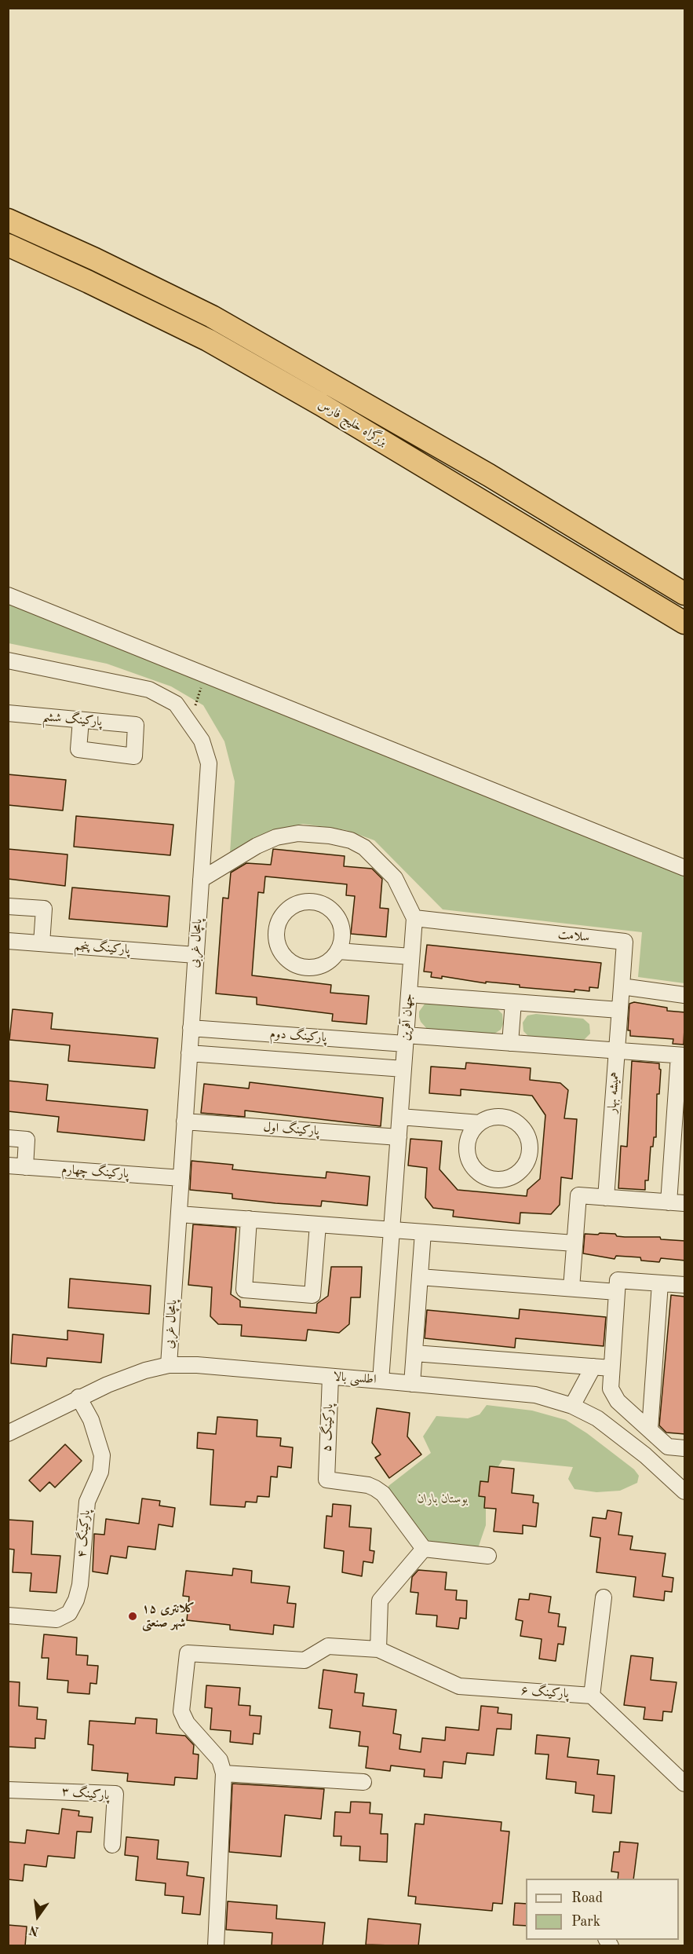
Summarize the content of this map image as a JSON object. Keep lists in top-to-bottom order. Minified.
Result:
{"streets":{"highway":["بزرگراه خلیج فارس"],"street":["پارکینگ ششم","سلامت","پامچال غربی","پارکینگ پنجم","جهان آفرین","پارکینگ دوم","همیشه بهار","پارکینگ اول","پارکینگ چهارم","اطلسی بالا","پارکینگ ۵","پارکینگ ۴","پارکینگ ۶","پارکینگ ۳"]},"crossings":[["سلامت","جهان آفرین"],["سلامت","همیشه بهار"],["پامچال غربی","پارکینگ پنجم"],["پامچال غربی","جهان آفرین"],["پامچال غربی","پارکینگ دوم"],["پامچال غربی","پارکینگ اول"],["پامچال غربی","پارکینگ چهارم"],["پامچال غربی","اطلسی بالا"],["جهان آفرین","پارکینگ دوم"],["جهان آفرین","پارکینگ اول"],["جهان آفرین","اطلسی بالا"],["پارکینگ دوم","همیشه بهار"],["اطلسی بالا","پارکینگ ۵"],["اطلسی بالا","پارکینگ ۴"]],"parks":["بوستان باران"],"places":["کلانتری ۱۵ شهر صنعتی"],"legend":["Road","Park"],"north":"bottom"}
